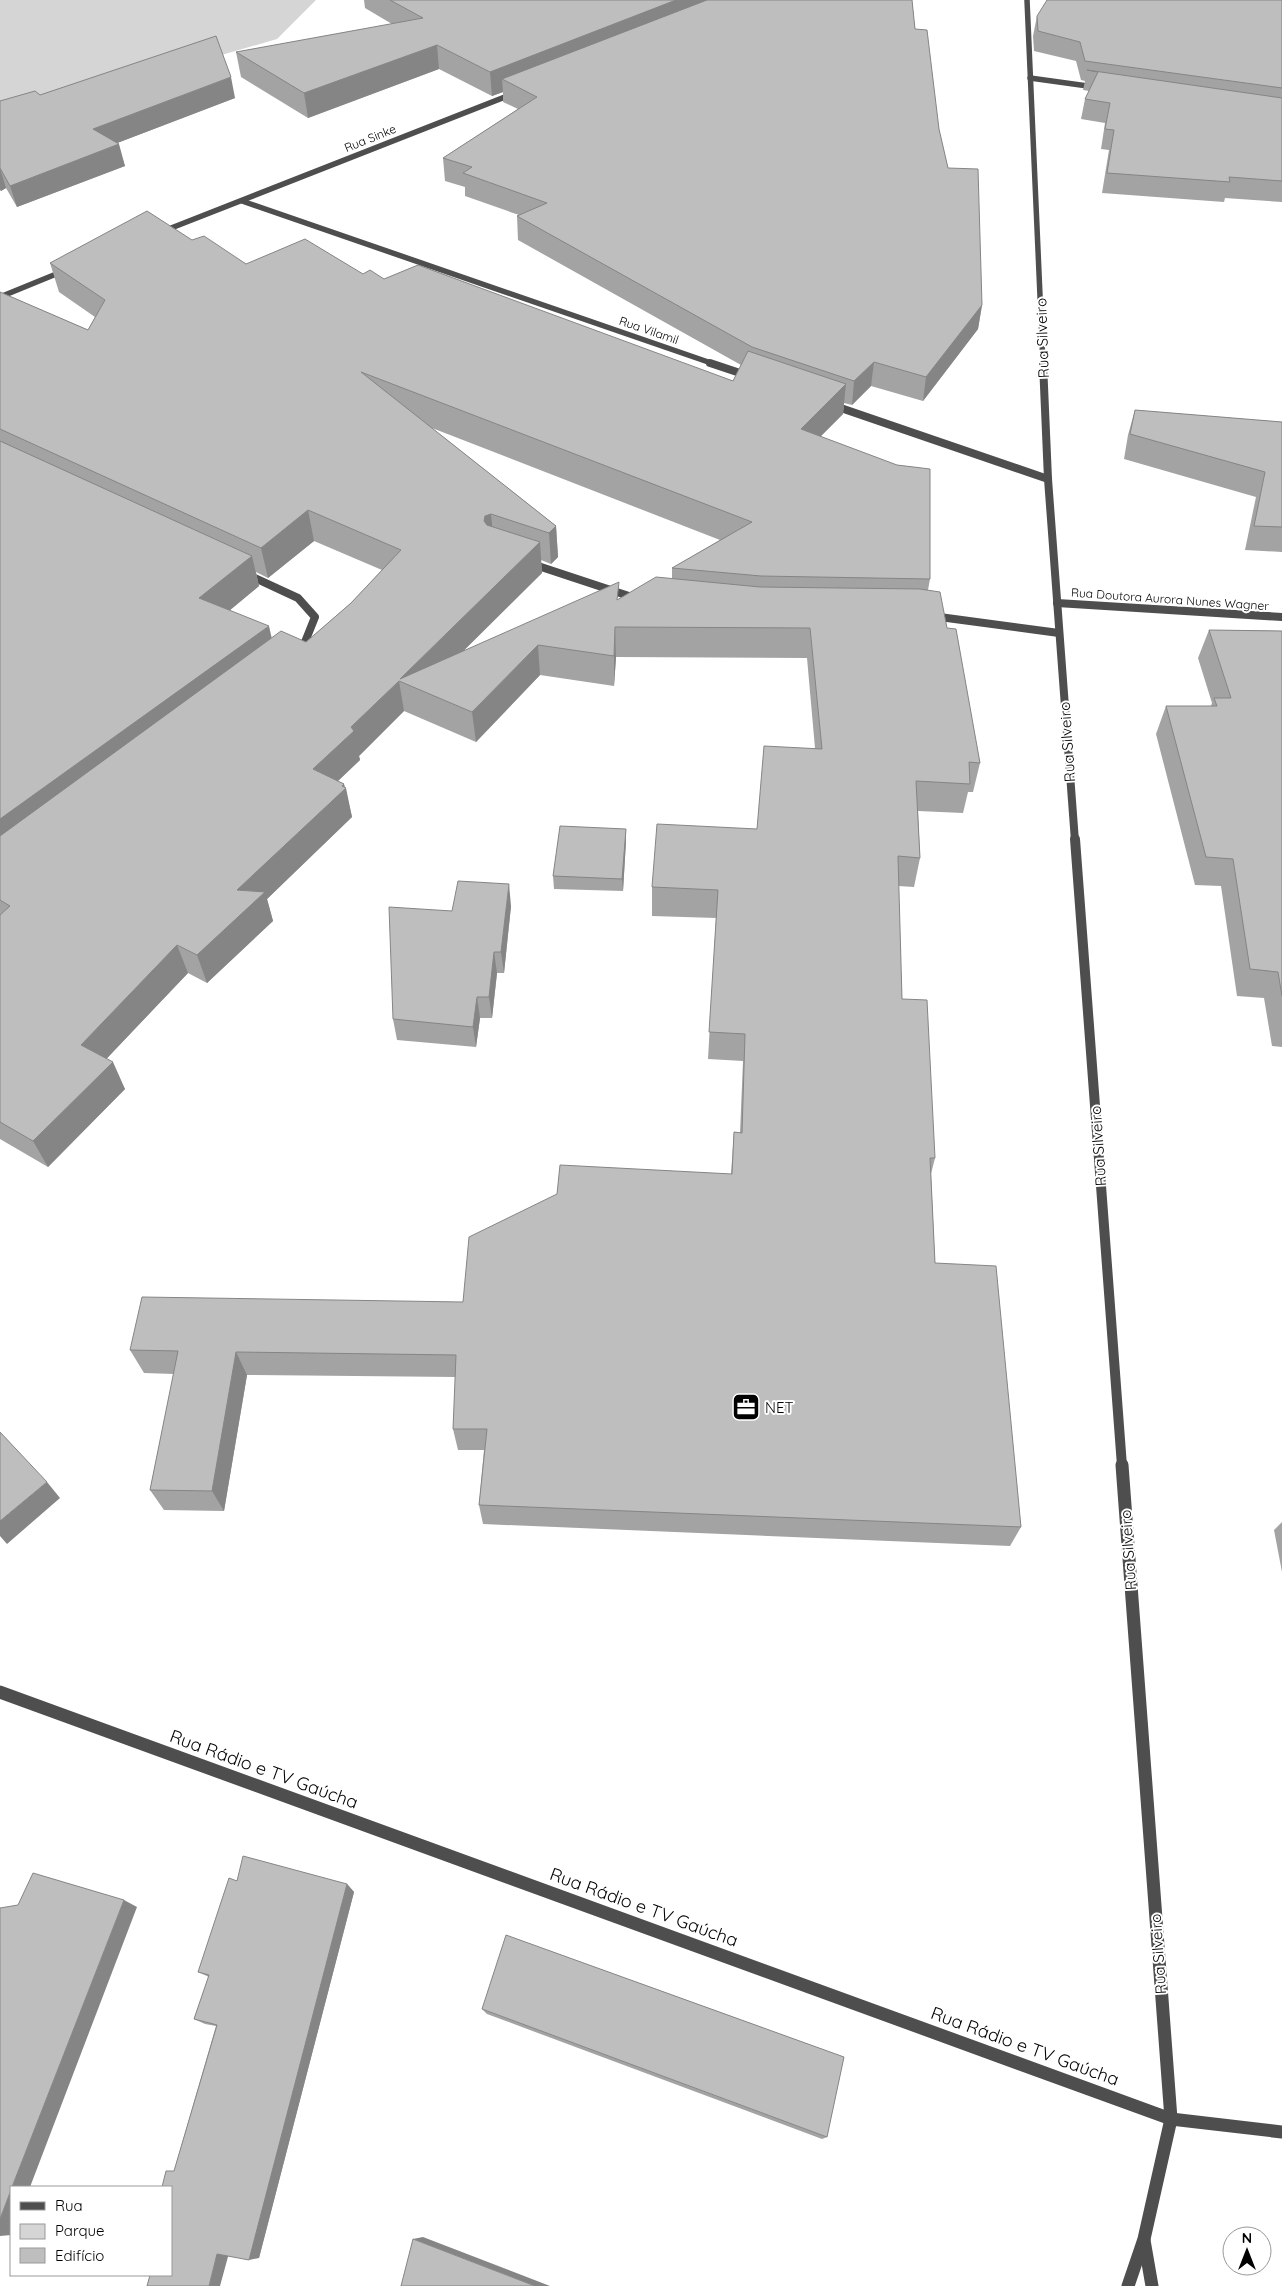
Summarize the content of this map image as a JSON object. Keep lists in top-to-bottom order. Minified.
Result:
{"streets":{"street":["Rua Sinke","Rua Vilamil","Rua Silveiro","Rua Doutora Aurora Nunes Wagner","Rua Rádio e TV Gaúcha"]},"crossings":[["Rua Sinke","Rua Vilamil"],["Rua Silveiro","Rua Doutora Aurora Nunes Wagner"],["Rua Silveiro","Rua Rádio e TV Gaúcha"]],"places":{"office":["NET"]},"legend":["Rua","Parque","Edifício"],"north":"top"}
